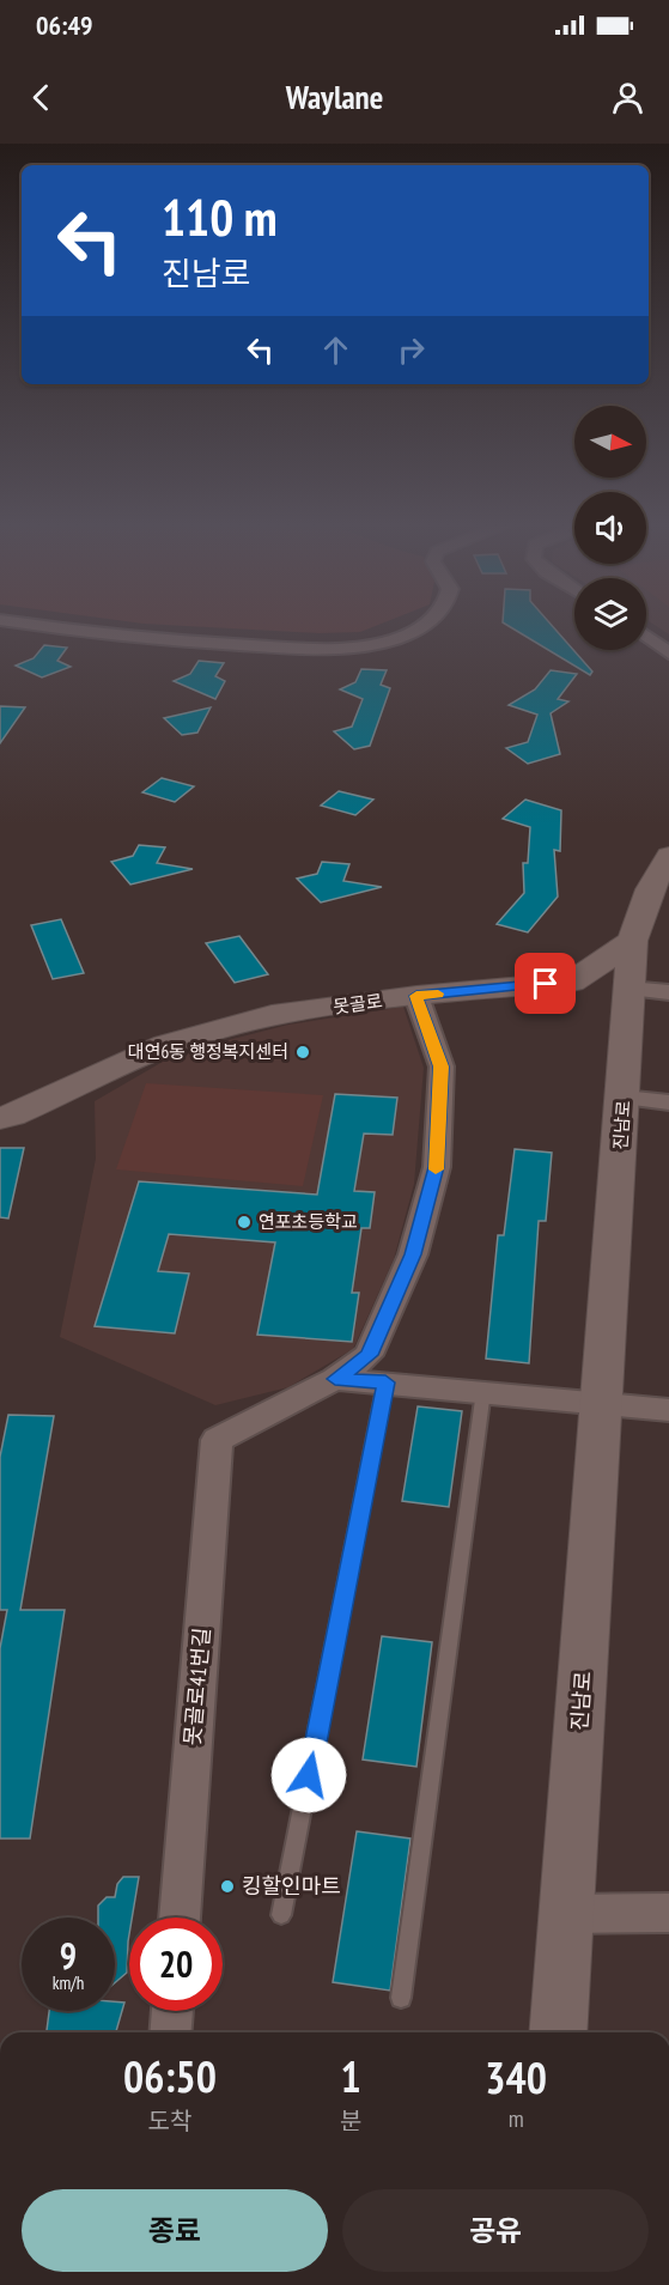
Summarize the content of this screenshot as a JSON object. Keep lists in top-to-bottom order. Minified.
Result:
{"streets":{"main road":["못골로","진남로"],"street":["못골로41번길"]},"crossings":[["못골로","진남로"]],"places":["대연6동 행정복지센터","연포초등학교","킹할인마트"],"north":"right","page":{"status":"06:49","header":"Waylane","turn":["110 m","진남로"],"speed":"9 km/h","limit":"20","eta":["06:50","도착","1","분","340","m"],"buttons":["종료","공유"]}}
